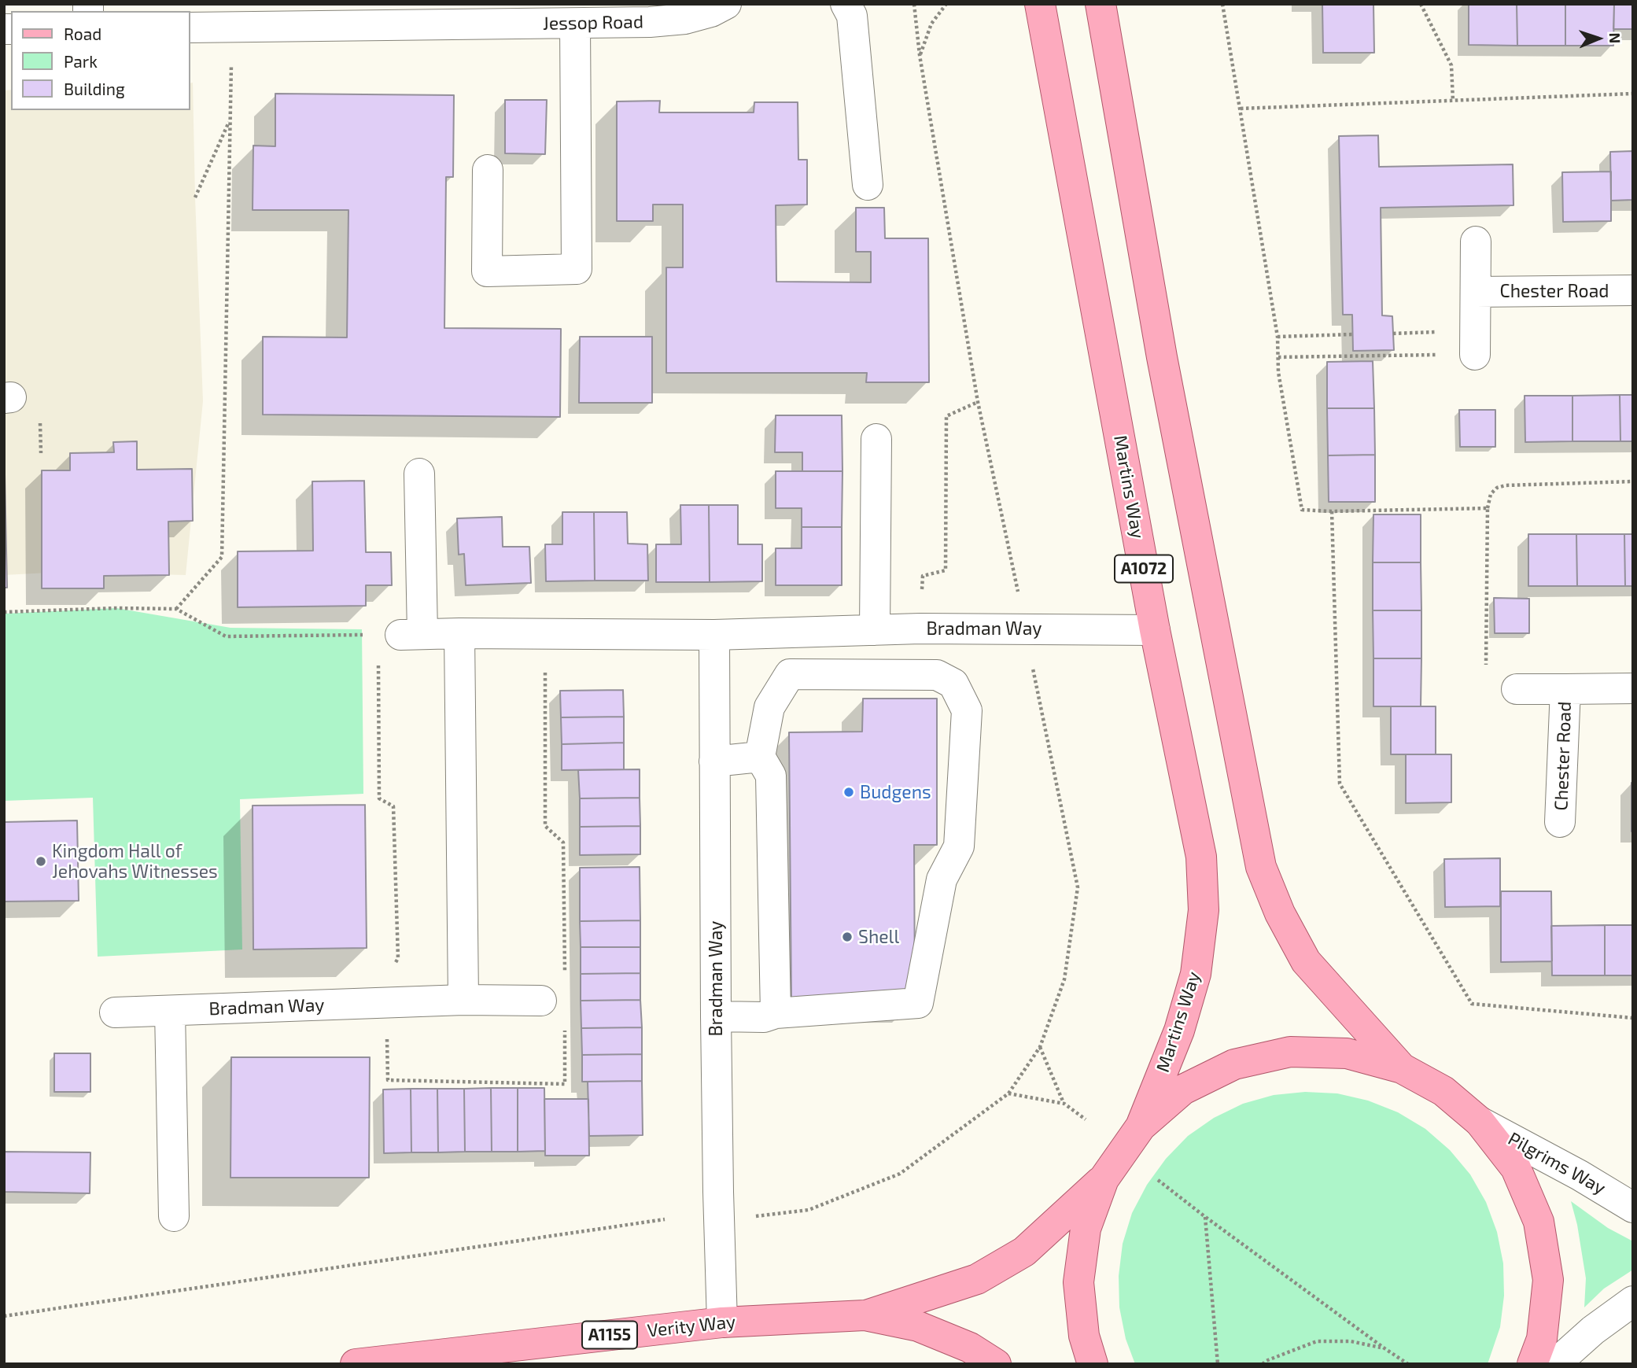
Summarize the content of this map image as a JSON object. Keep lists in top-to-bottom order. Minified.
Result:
{"streets":{"main road":["Martins Way","A1072","Verity Way","A1155"],"street":["Jessop Road","Chester Road","Bradman Way","Pilgrims Way"]},"crossings":[["Martins Way","Bradman Way"],["Martins Way","Pilgrims Way"],["Martins Way","Verity Way"],["Bradman Way","Verity Way"]],"places":["Budgens","Kingdom Hall of Jehovahs Witnesses","Shell"],"legend":["Road","Park","Building"],"north":"right"}
